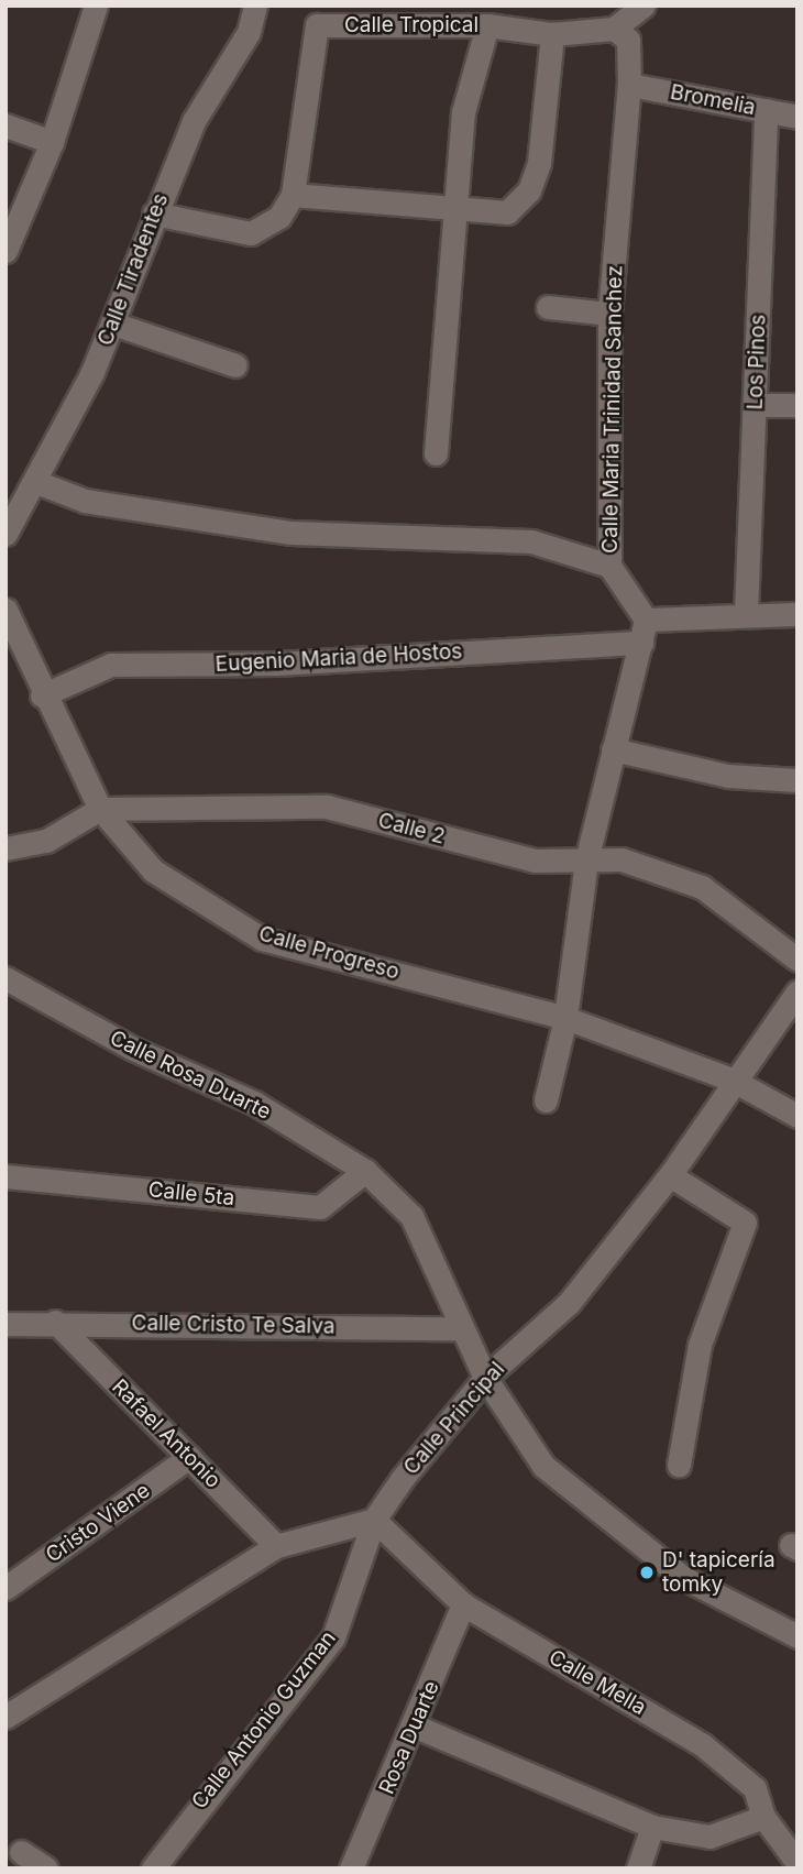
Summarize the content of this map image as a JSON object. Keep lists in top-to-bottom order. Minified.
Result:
{"streets":{"street":["Calle Tropical","Bromelia","Calle Tiradentes","Los Pinos","Calle Maria Trinidad Sanchez","Eugenio Maria de Hostos","Calle 2","Calle Progreso","Calle Rosa Duarte","Calle 5ta","Calle Cristo Te Salva","Calle Principal","Rafael Antonio","Cristo Viene","Calle Mella","Calle Antonio Guzman","Rosa Duarte"]},"crossings":[["Calle Tropical","Calle Tiradentes"],["Calle Tropical","Calle Maria Trinidad Sanchez"],["Bromelia","Los Pinos"],["Bromelia","Calle Maria Trinidad Sanchez"],["Los Pinos","Eugenio Maria de Hostos"],["Calle Maria Trinidad Sanchez","Eugenio Maria de Hostos"],["Eugenio Maria de Hostos","Calle Progreso"],["Calle 2","Calle Progreso"],["Calle Progreso","Calle Principal"],["Calle Rosa Duarte","Calle 5ta"],["Calle Rosa Duarte","Calle Cristo Te Salva"],["Calle Rosa Duarte","Calle Principal"],["Calle Cristo Te Salva","Rafael Antonio"],["Calle Principal","Calle Mella"],["Calle Principal","Calle Antonio Guzman"],["Rafael Antonio","Cristo Viene"],["Calle Mella","Calle Antonio Guzman"],["Calle Mella","Rosa Duarte"]],"places":["D' tapicería tomky"]}
